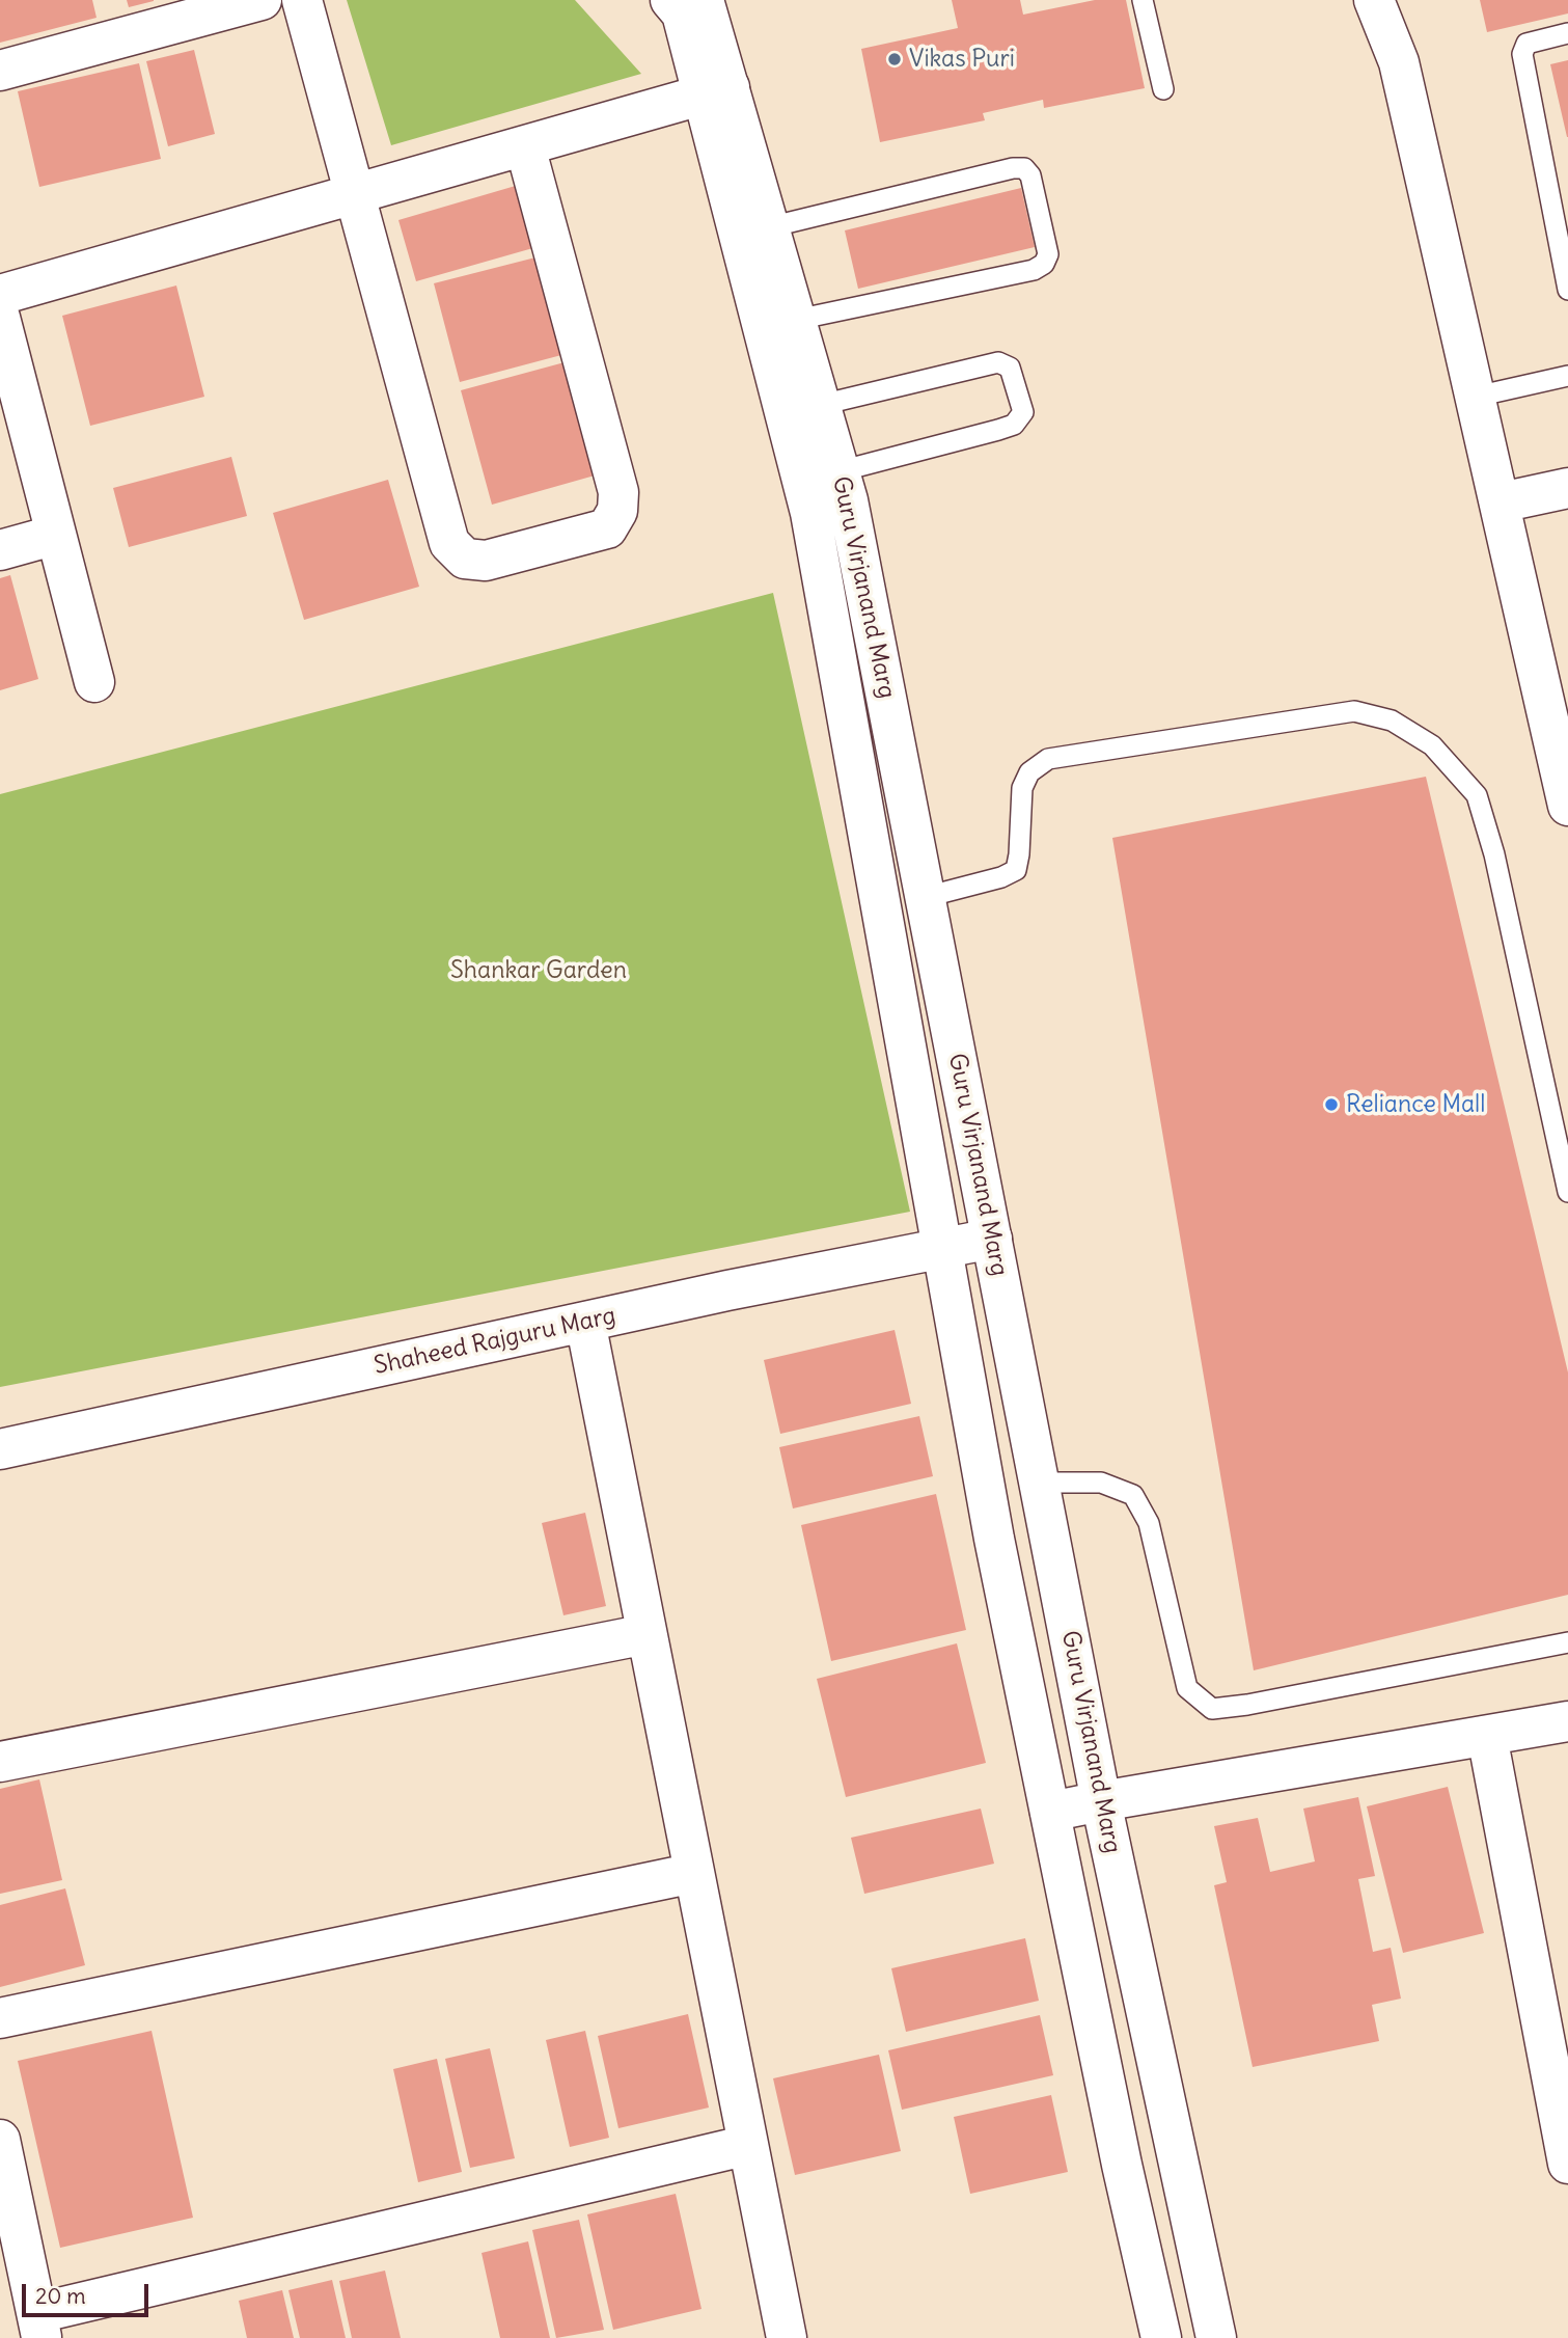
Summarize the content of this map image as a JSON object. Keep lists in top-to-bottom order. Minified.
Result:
{"streets":{"street":["Guru Virjanand Marg","Shaheed Rajguru Marg"]},"crossings":[["Guru Virjanand Marg","Shaheed Rajguru Marg"]],"parks":["Shankar Garden"],"places":["Vikas Puri","Reliance Mall"],"scale_bar":"20 m"}
